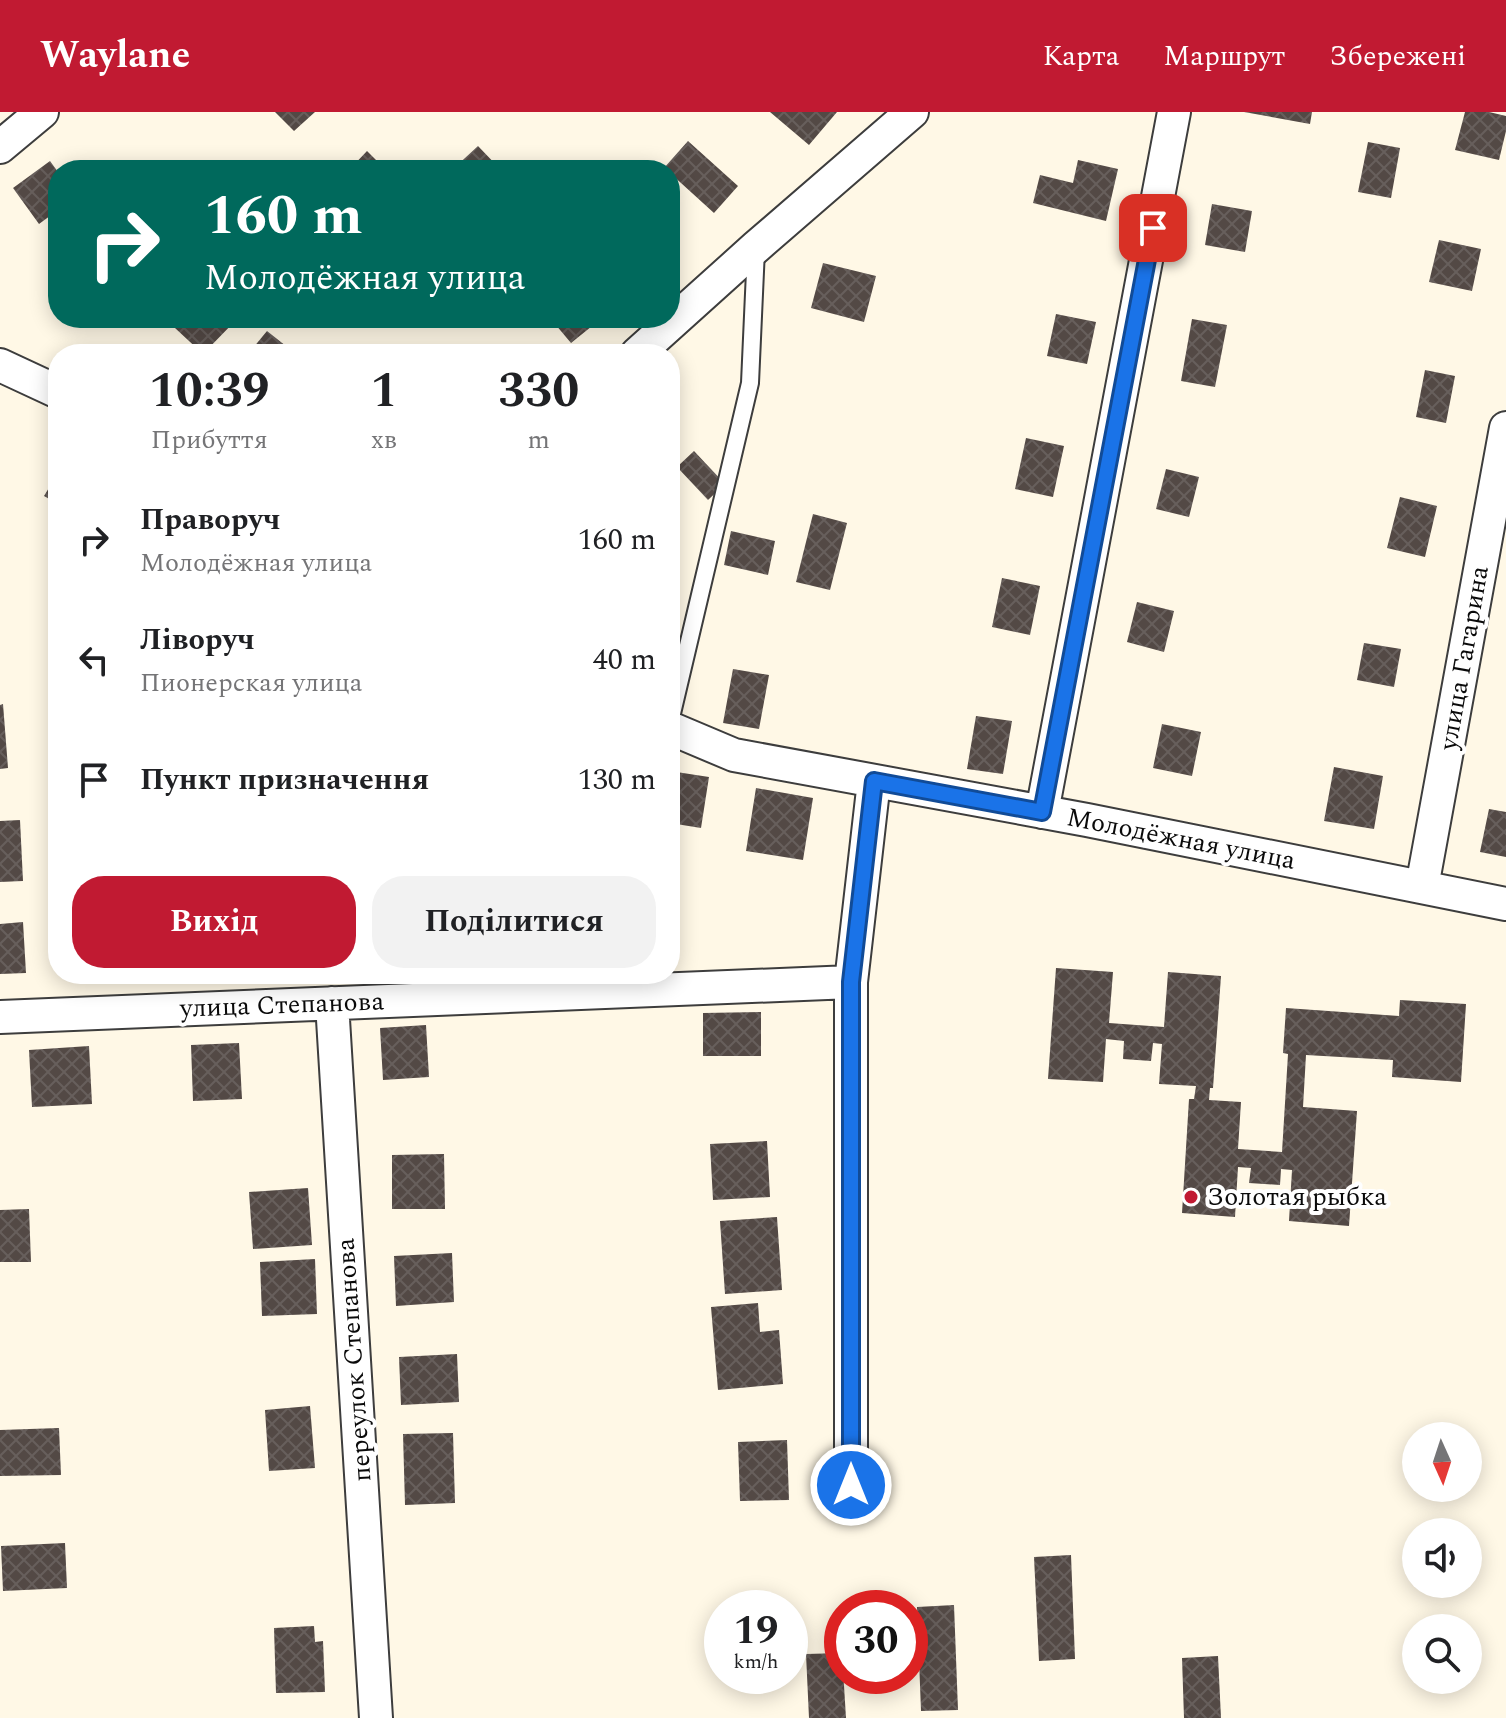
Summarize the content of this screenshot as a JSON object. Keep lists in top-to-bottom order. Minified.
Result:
{"streets":{"street":["улица Гагарина","Молодёжная улица","улица Степанова","переулок Степанова"]},"crossings":[["улица Гагарина","Молодёжная улица"],["улица Степанова","переулок Степанова"]],"places":["Золотая рыбка"],"north":"bottom","page":{"header":"Waylane","nav":["Карта","Маршрут","Збережені"],"turn":["160 m","Молодёжная улица"],"eta":["10:39","Прибуття","1","хв","330","m"],"list":[{"name":"Праворуч","note":"Молодёжная улица","value":"160 m"},{"name":"Ліворуч","note":"Пионерская улица","value":"40 m"},{"name":"Пункт призначення","value":"130 m"}],"buttons":["Вихід","Поділитися"],"speed":"19 km/h","limit":"30"}}
